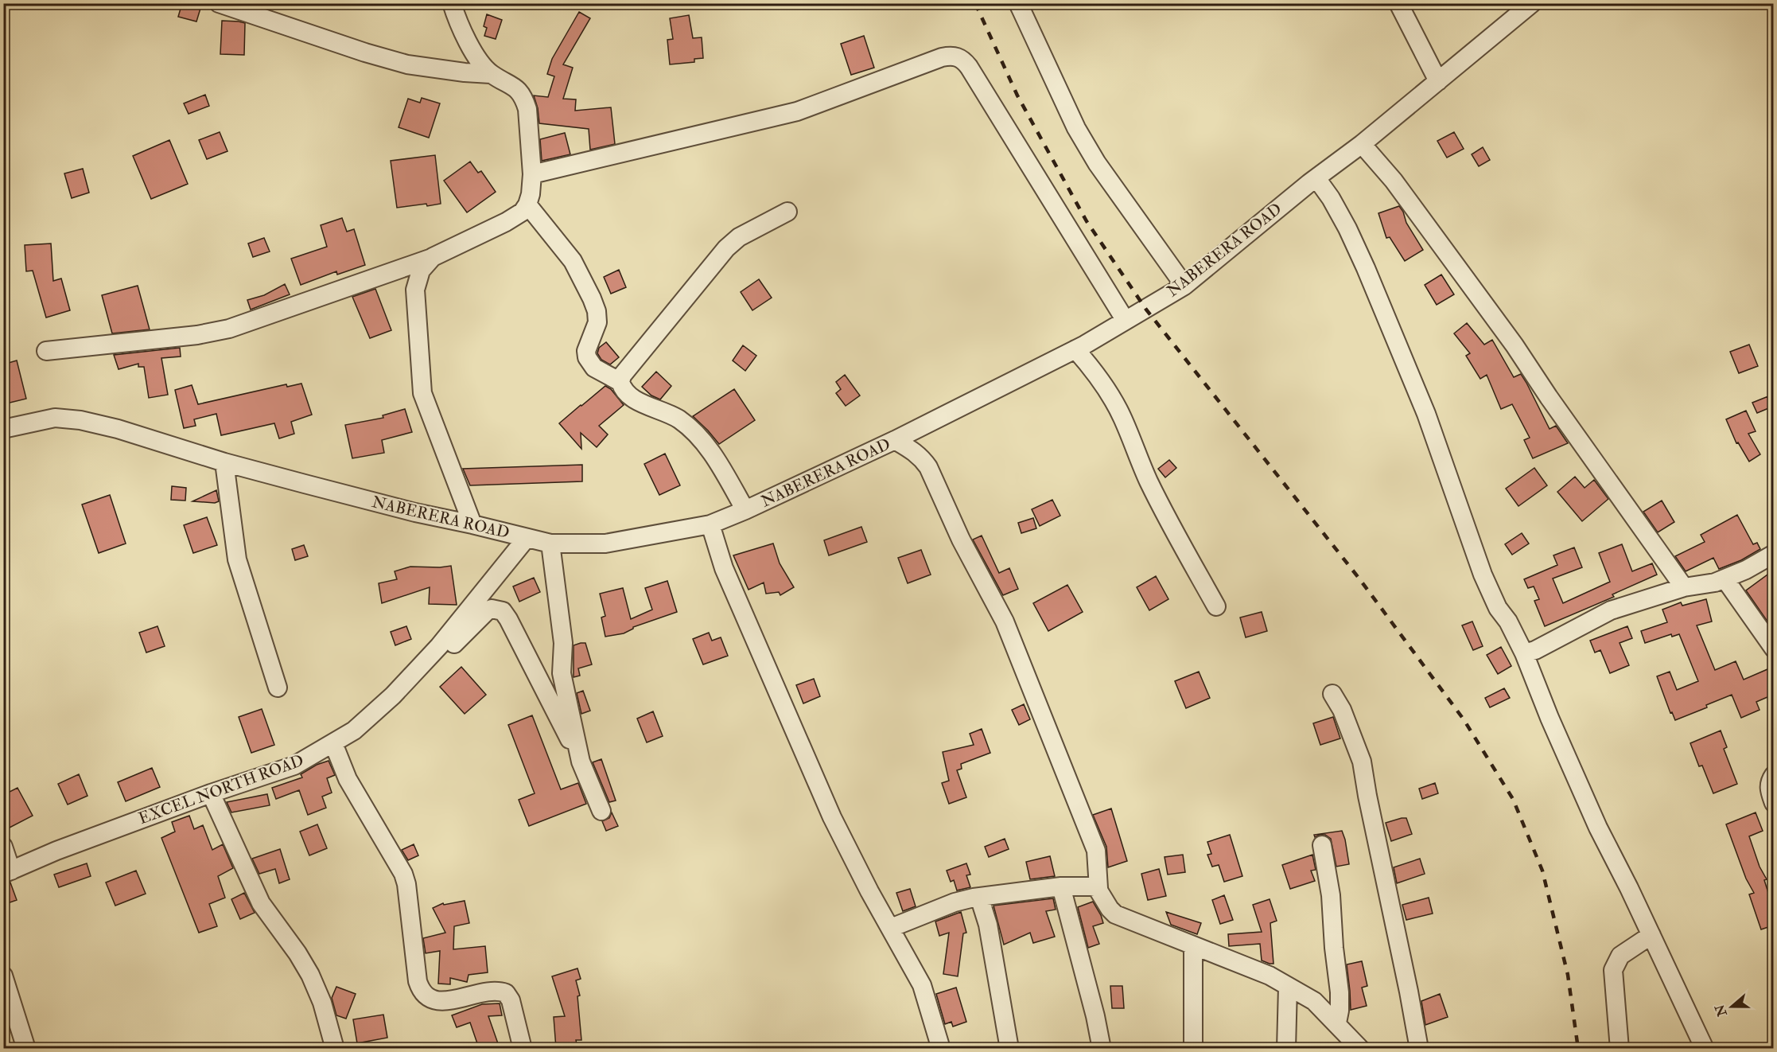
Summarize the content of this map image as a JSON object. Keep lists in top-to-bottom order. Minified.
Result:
{"streets":{"street":["NABERERA ROAD","EXCEL NORTH ROAD"]},"crossings":[["NABERERA ROAD","EXCEL NORTH ROAD"]],"north":"left"}
